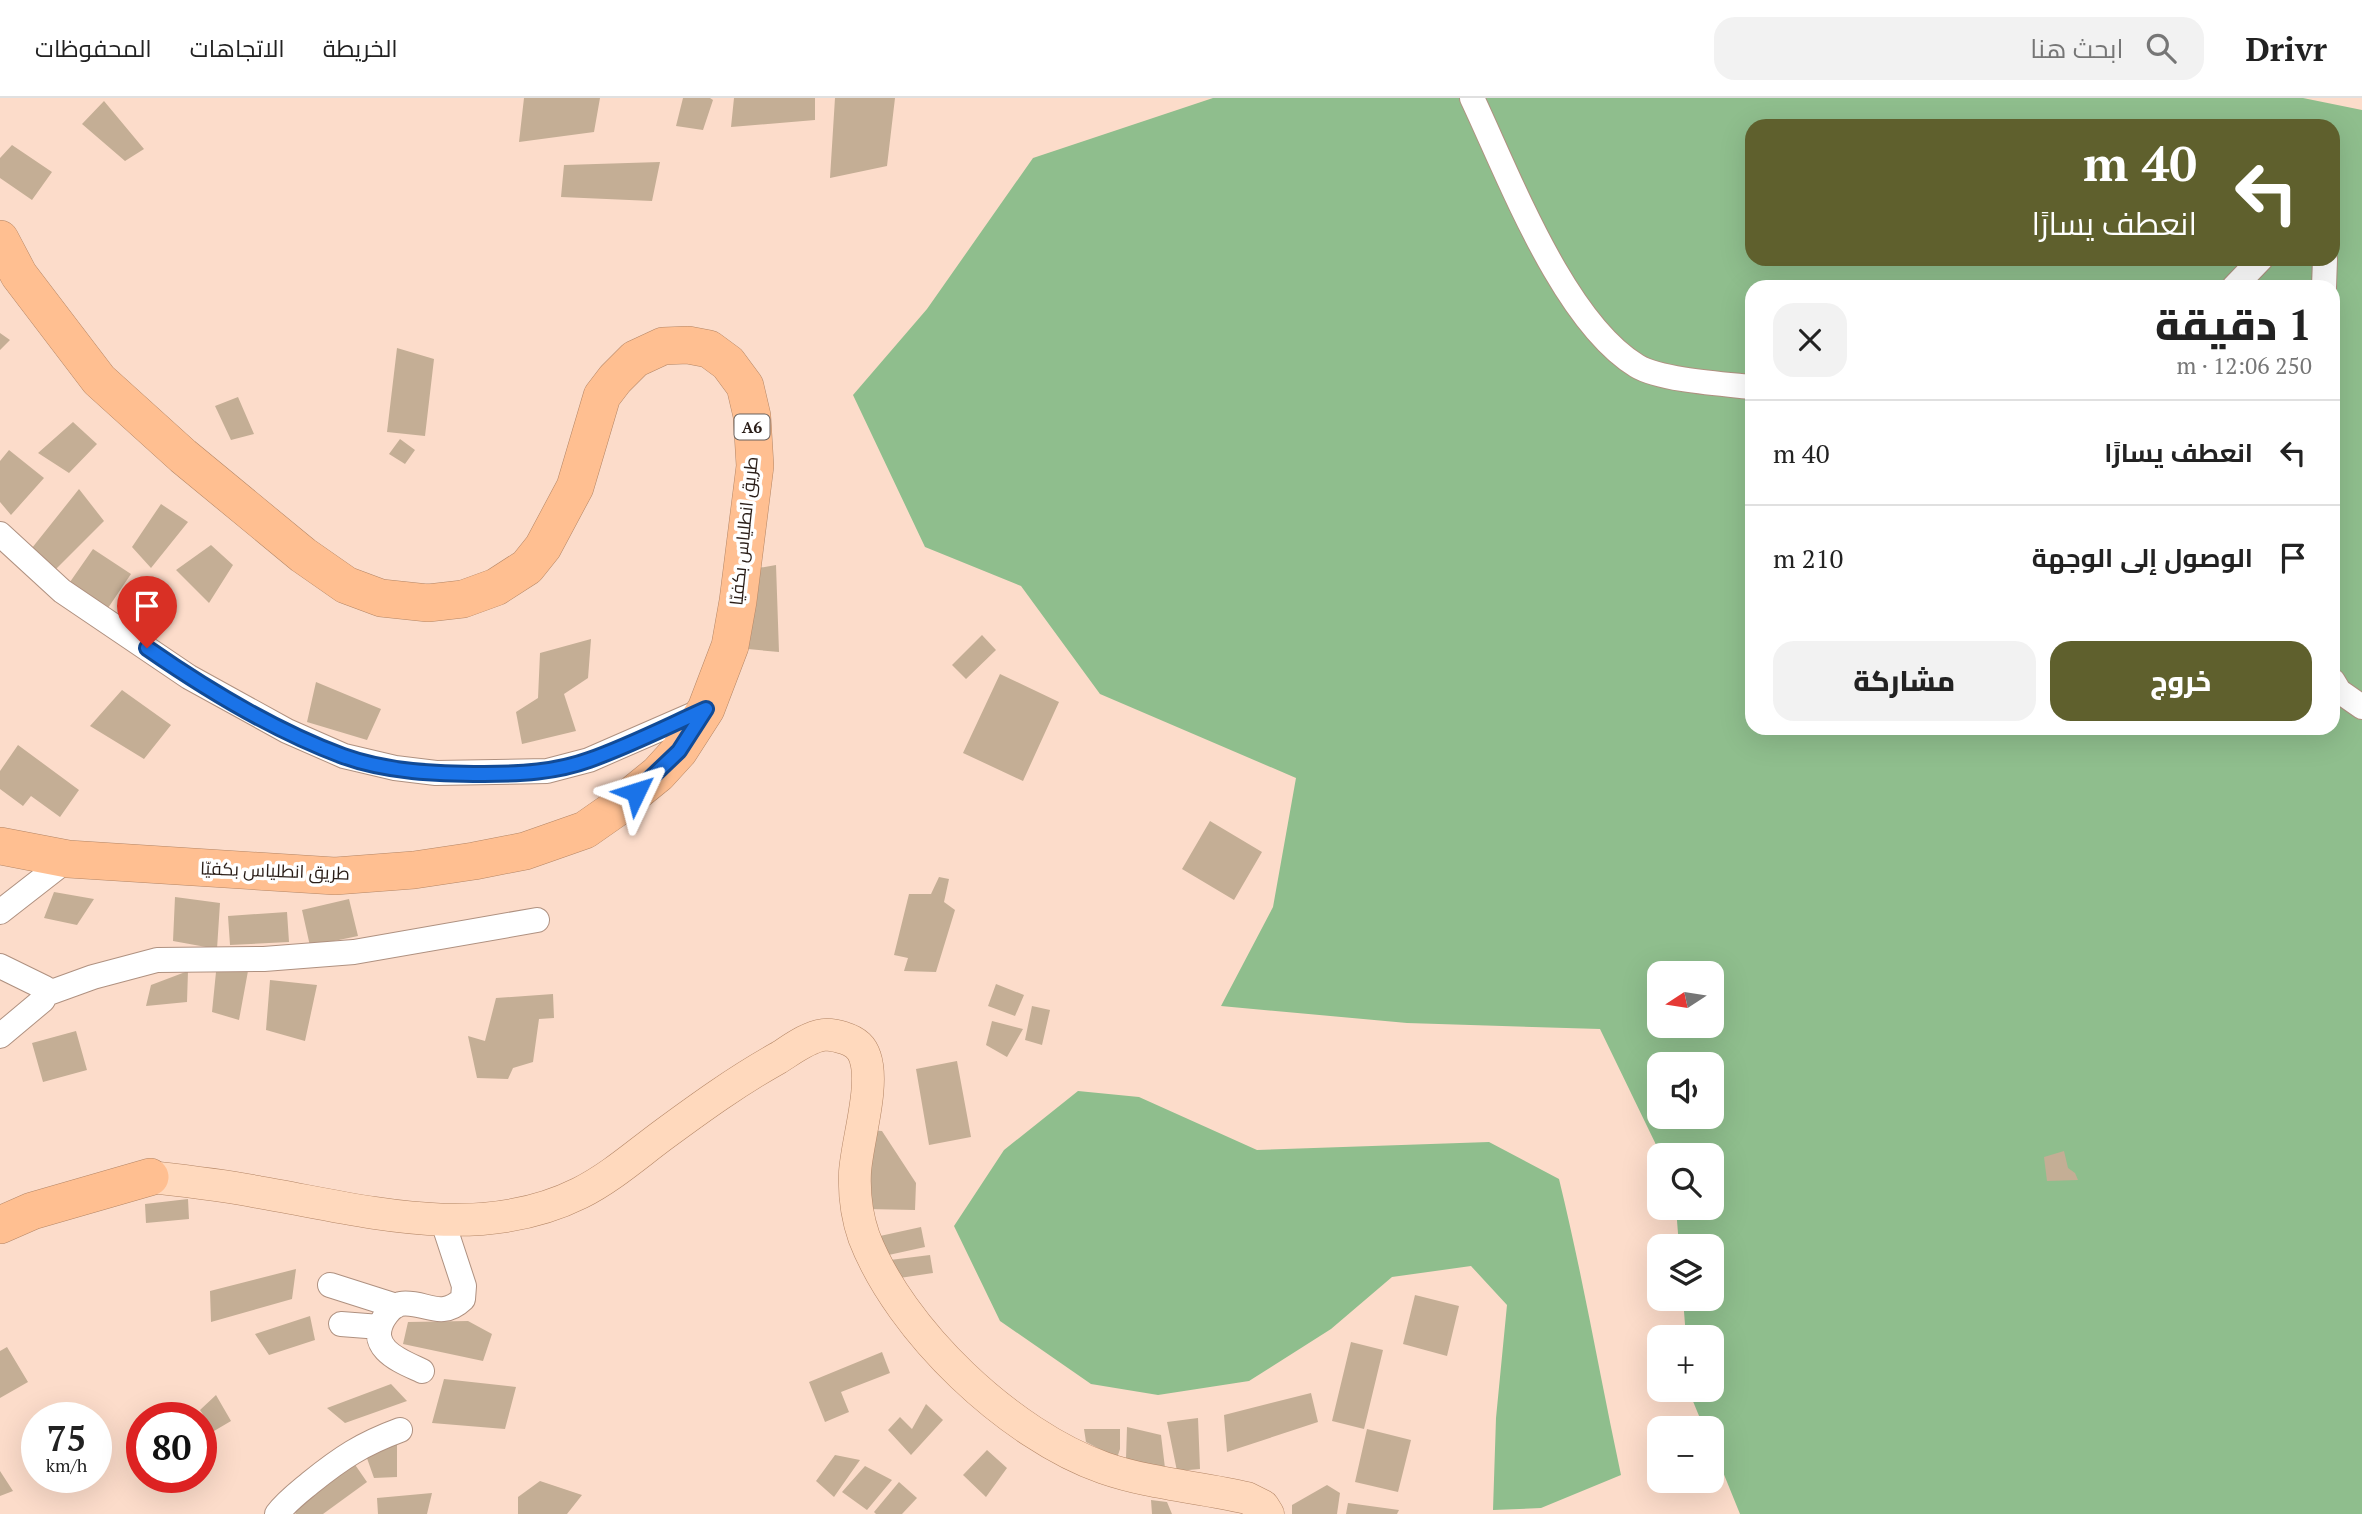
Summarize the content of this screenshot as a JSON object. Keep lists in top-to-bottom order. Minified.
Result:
{"streets":{"highway":["A6","طريق انطلياس بكفيّا"]},"north":"left","page":{"header":"Drivr","search":"ابحث هنا","nav":["الخريطة","الاتجاهات","المحفوظات"],"turn":["40 m","انعطف يسارًا"],"heading":["1 دقيقة","250 m · 12:06"],"list":[{"name":"انعطف يسارًا","value":"40 m"},{"name":"الوصول إلى الوجهة","value":"210 m"}],"buttons":["خروج","مشاركة"],"map_buttons":["+","−"],"speed":"75 km/h","limit":"80"}}
